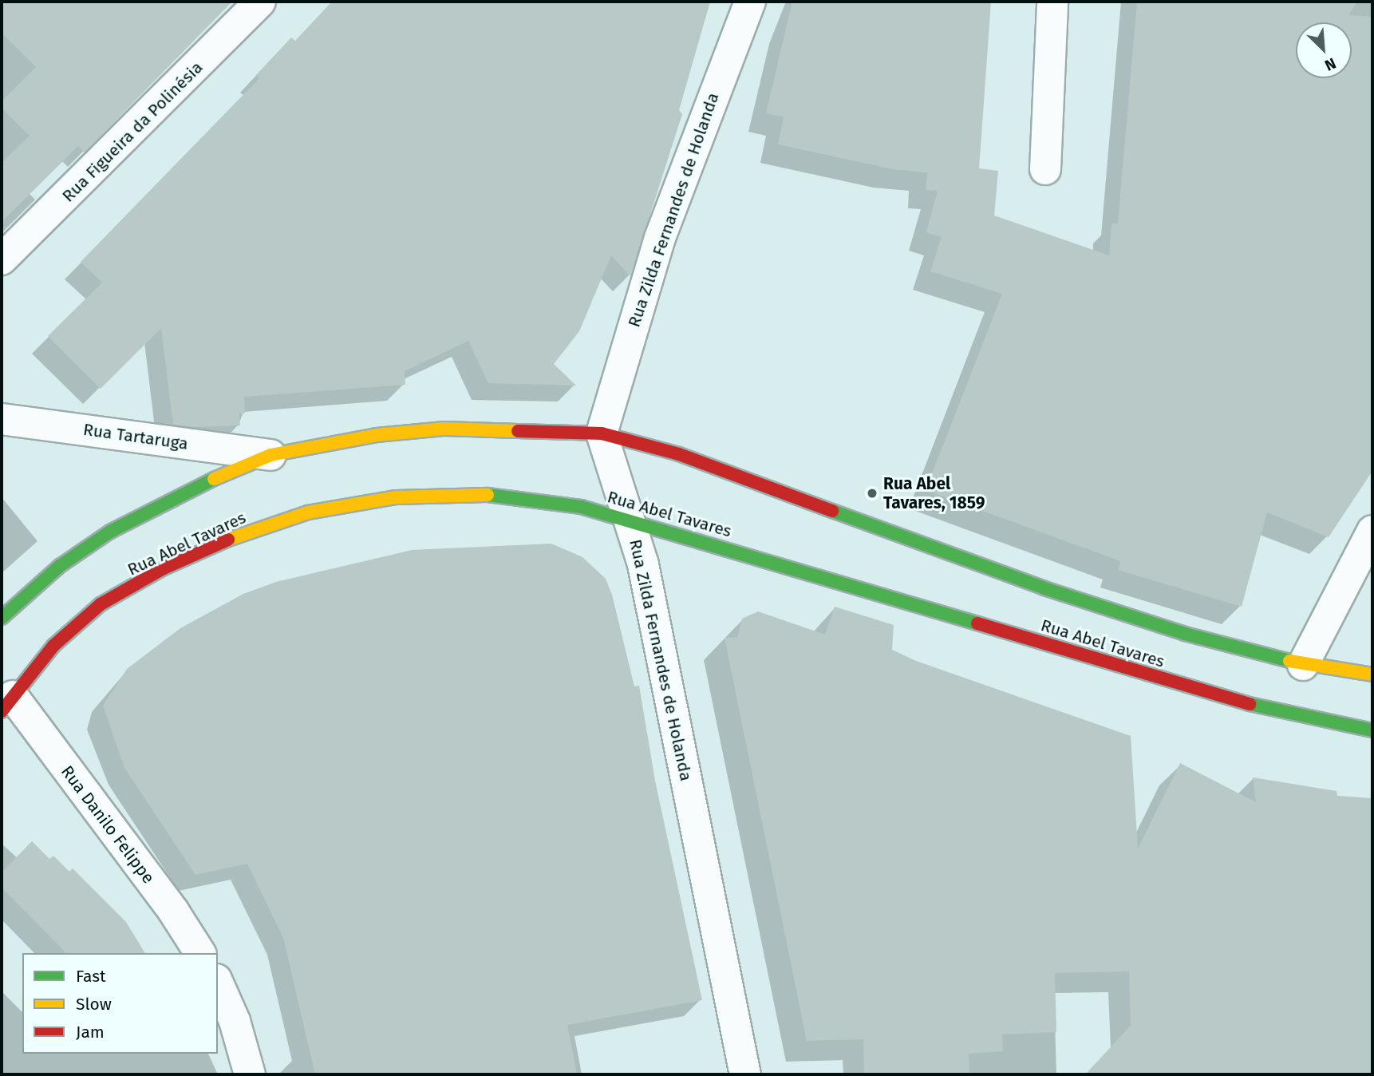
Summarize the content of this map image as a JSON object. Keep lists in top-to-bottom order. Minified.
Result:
{"streets":{"street":["Rua Figueira da Polinésia","Rua Zilda Fernandes de Holanda","Rua Tartaruga","Rua Abel Tavares","Rua Danilo Felippe"]},"crossings":[["Rua Zilda Fernandes de Holanda","Rua Abel Tavares"],["Rua Tartaruga","Rua Abel Tavares"],["Rua Abel Tavares","Rua Danilo Felippe"]],"places":["Rua Abel Tavares, 1859"],"legend":["Fast","Slow","Jam"],"north":"bottom right"}
